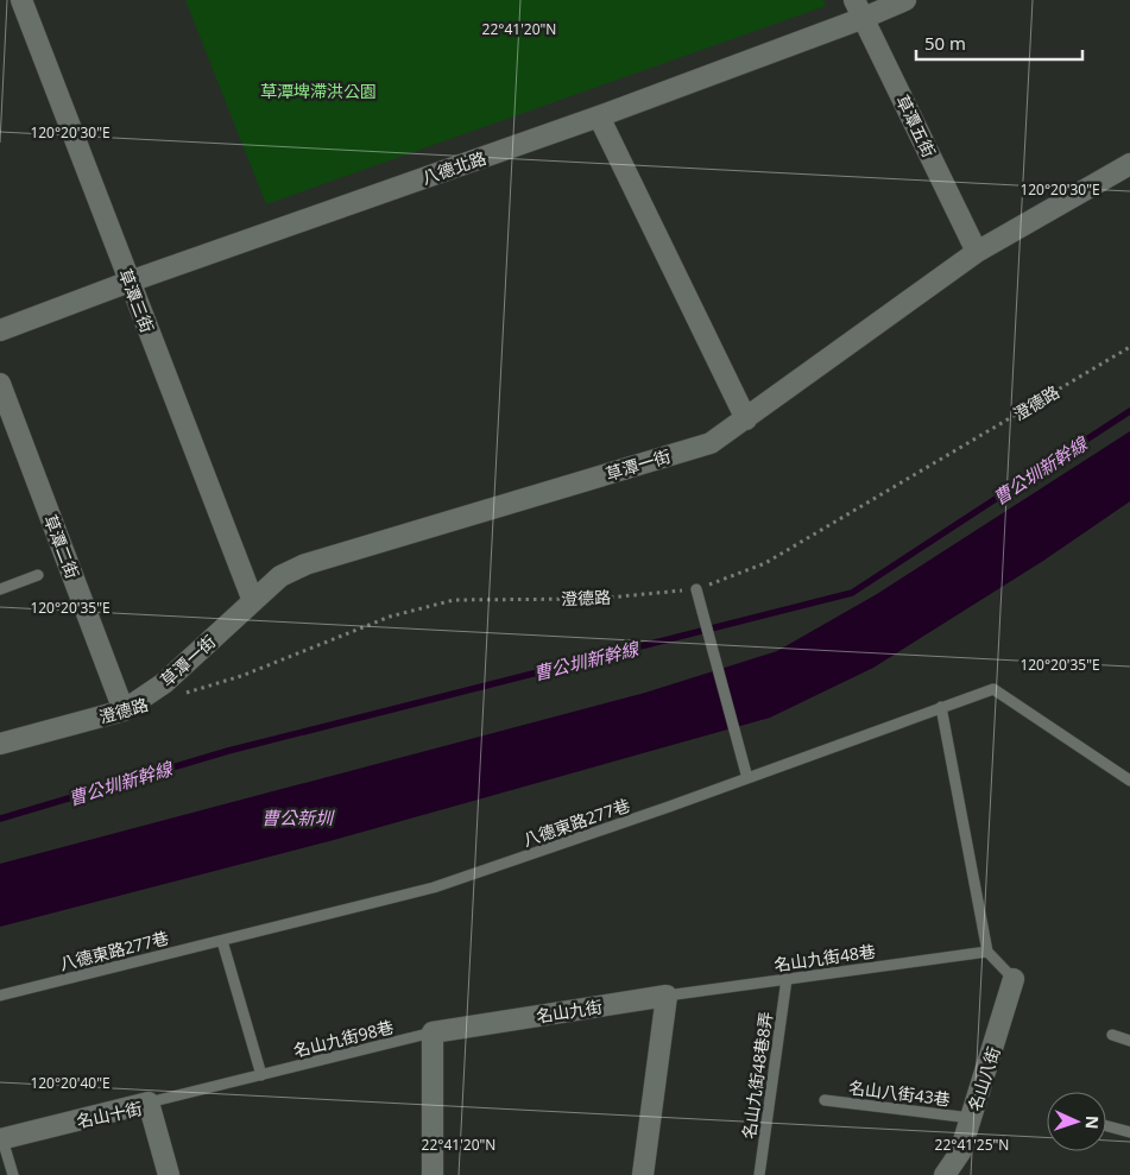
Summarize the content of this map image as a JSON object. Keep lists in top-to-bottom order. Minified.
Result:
{"streets":{"street":["草潭五街","八德北路","草潭三街","澄德路","草潭一街","草潭二街","名山九街","名山八街","名山十街"],"lane":["八德東路277巷","名山九街48巷","名山九街98巷","名山九街48巷8弄","名山八街43巷"]},"crossings":[["草潭五街","八德北路"],["草潭五街","草潭一街"],["八德北路","草潭三街"],["草潭三街","草潭一街"],["澄德路","草潭一街"],["澄德路","草潭二街"],["草潭一街","草潭二街"],["名山九街48巷","名山九街"],["名山九街48巷","名山九街48巷8弄"],["名山九街","名山九街98巷"],["名山九街98巷","名山十街"],["名山八街","名山八街43巷"]],"water":["曹公圳新幹線","曹公新圳"],"parks":["草潭埤滯洪公園"],"scale_bar":"50 m","north":"right","coordinates":["22°41'20\"N","120°20'30\"E","120°20'35\"E","120°20'40\"E","22°41'25\"N"]}
